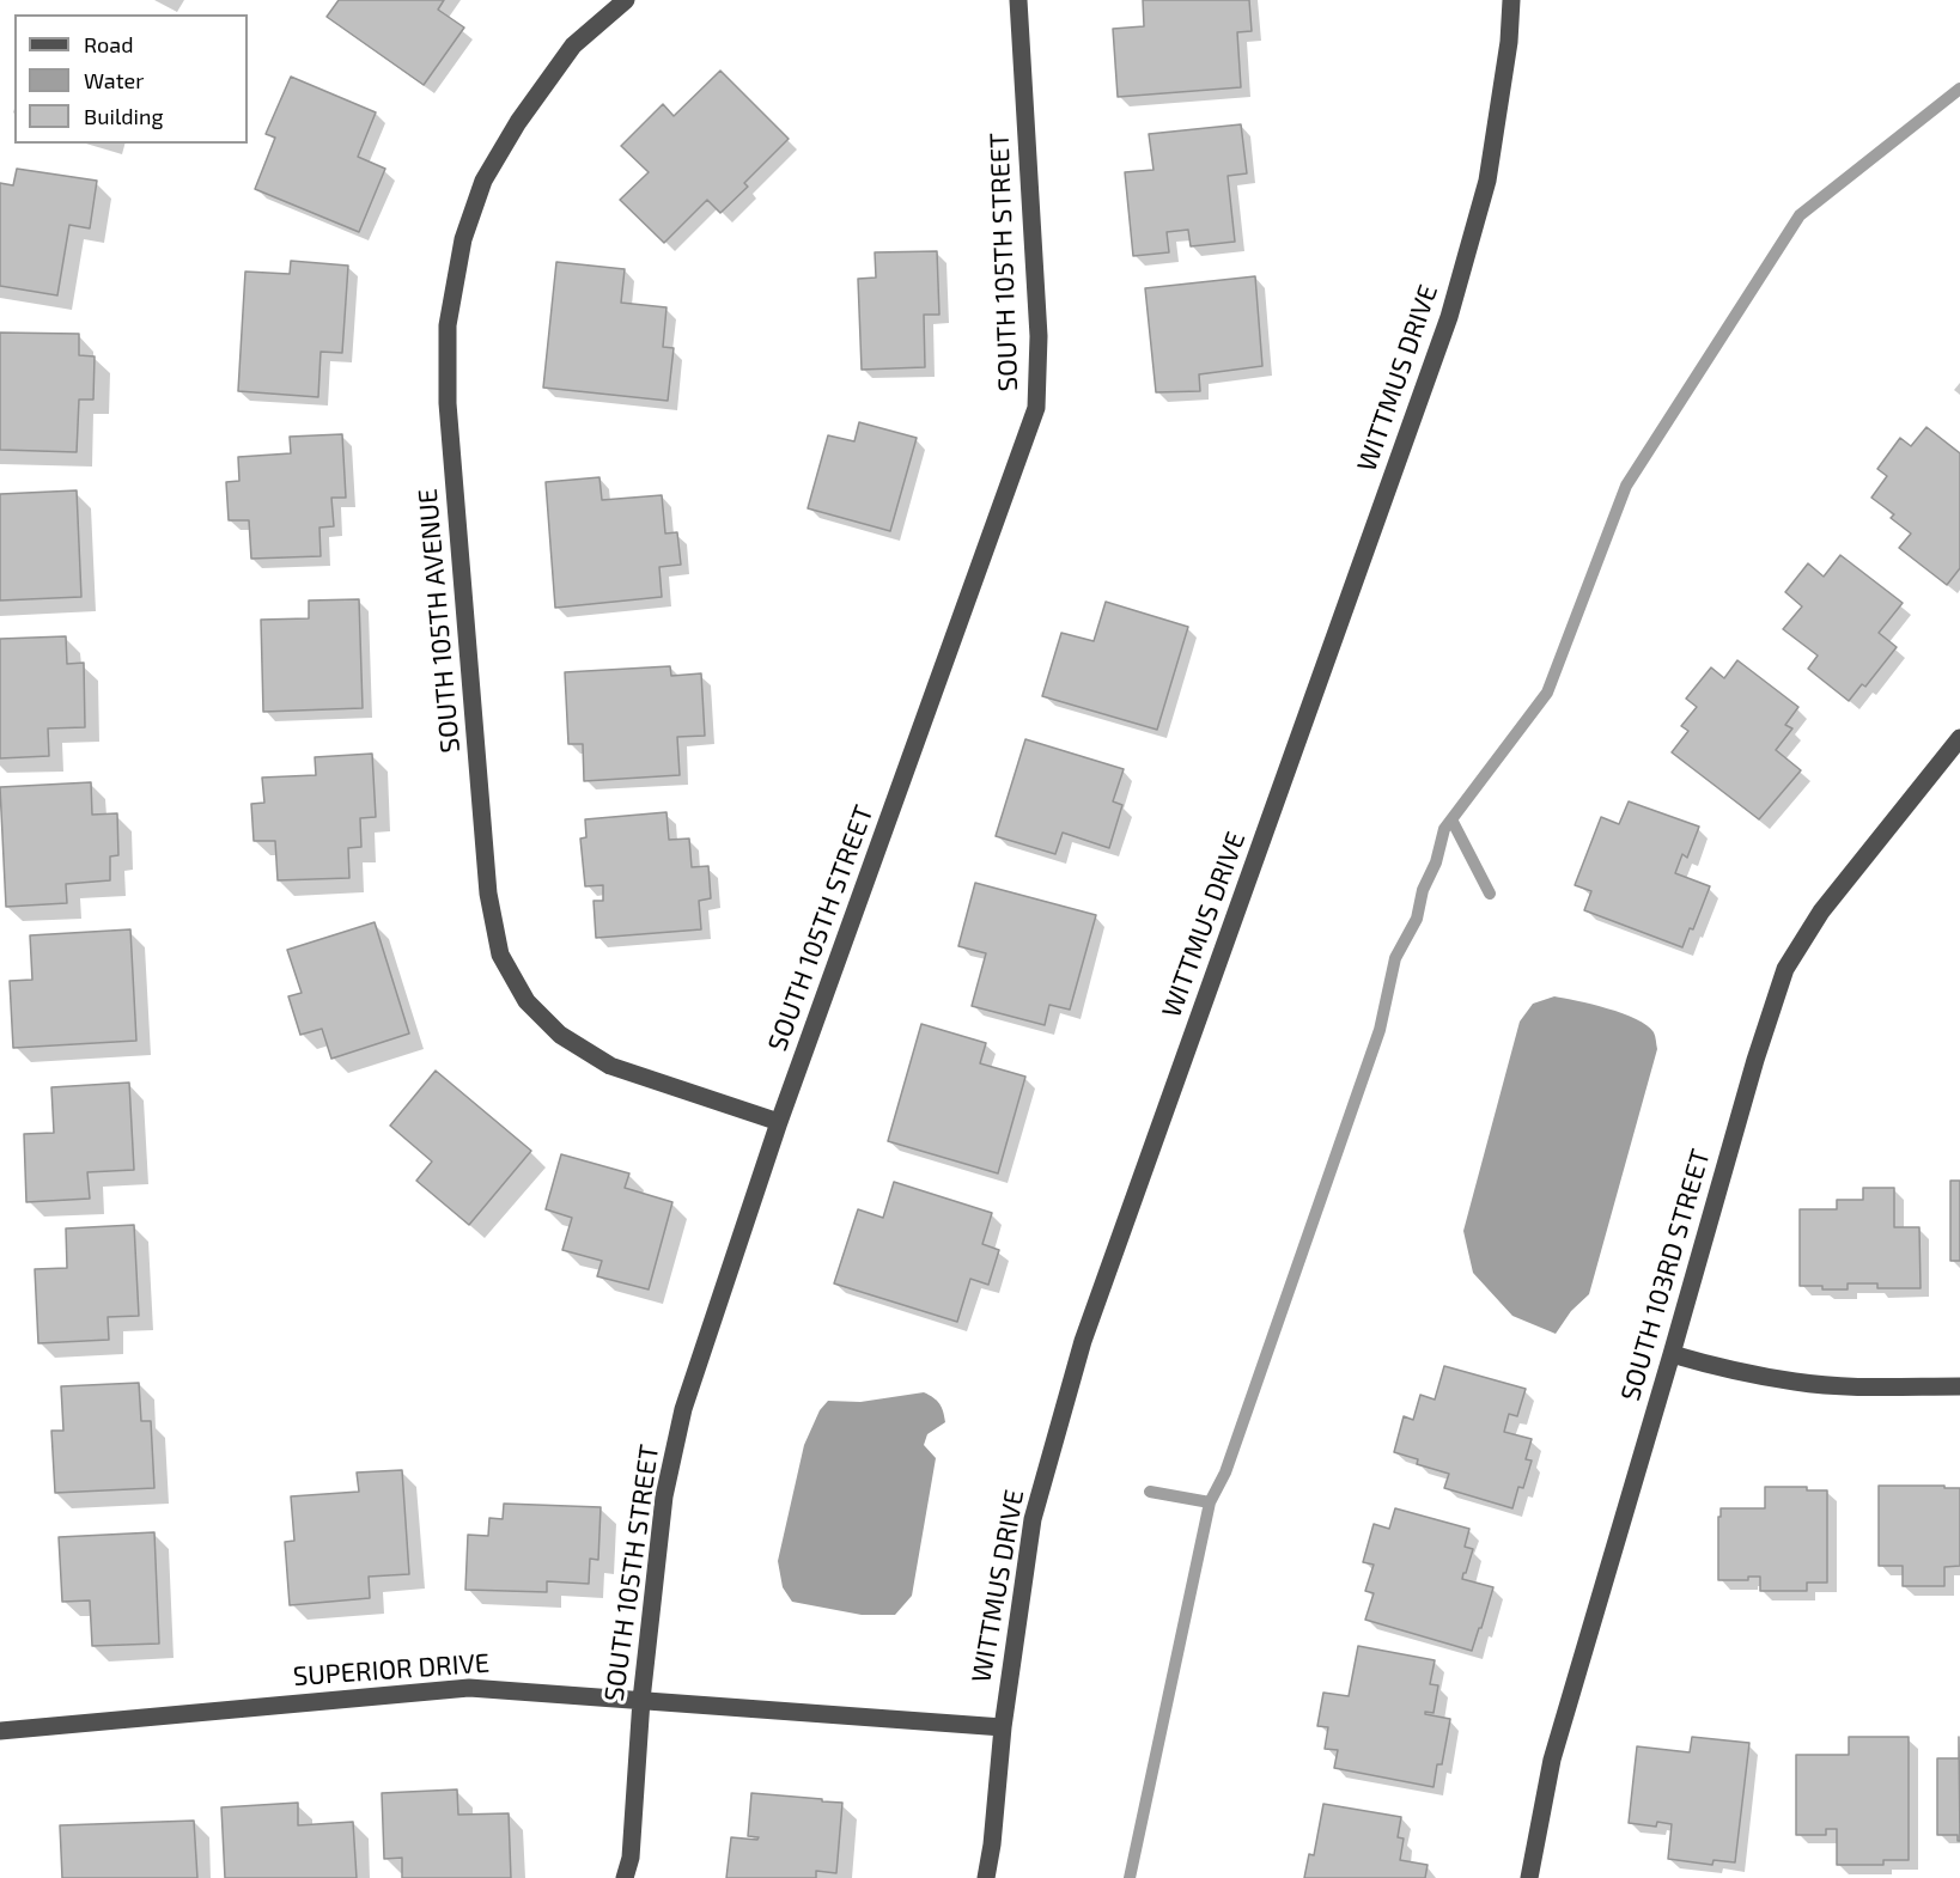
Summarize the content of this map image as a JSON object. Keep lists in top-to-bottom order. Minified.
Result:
{"streets":{"street":["SOUTH 105TH STREET","WITTMUS DRIVE","SOUTH 105TH AVENUE","SOUTH 103RD STREET","SUPERIOR DRIVE"]},"crossings":[["SOUTH 105TH STREET","SOUTH 105TH AVENUE"],["SOUTH 105TH STREET","SUPERIOR DRIVE"],["WITTMUS DRIVE","SUPERIOR DRIVE"]],"legend":["Road","Water","Building"]}
